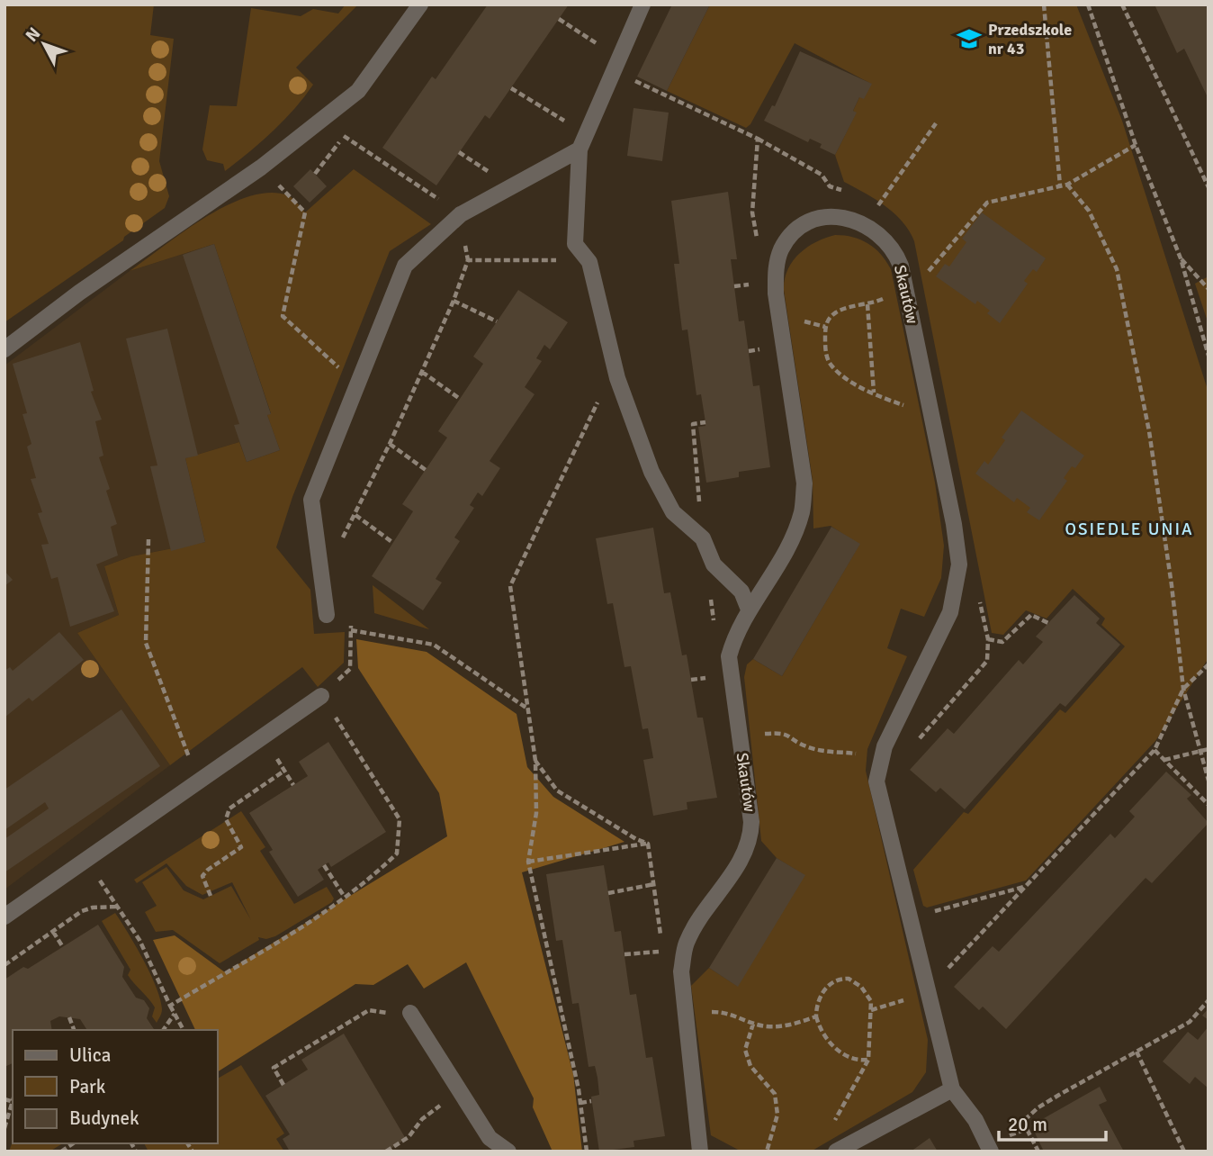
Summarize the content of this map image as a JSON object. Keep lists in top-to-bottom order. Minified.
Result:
{"streets":{"street":["Skautów"]},"districts":["OSIEDLE UNIA"],"places":{"school or university":["Przedszkole nr 43"]},"legend":["Ulica","Park","Budynek"],"scale_bar":"20 m","north":"top left"}
